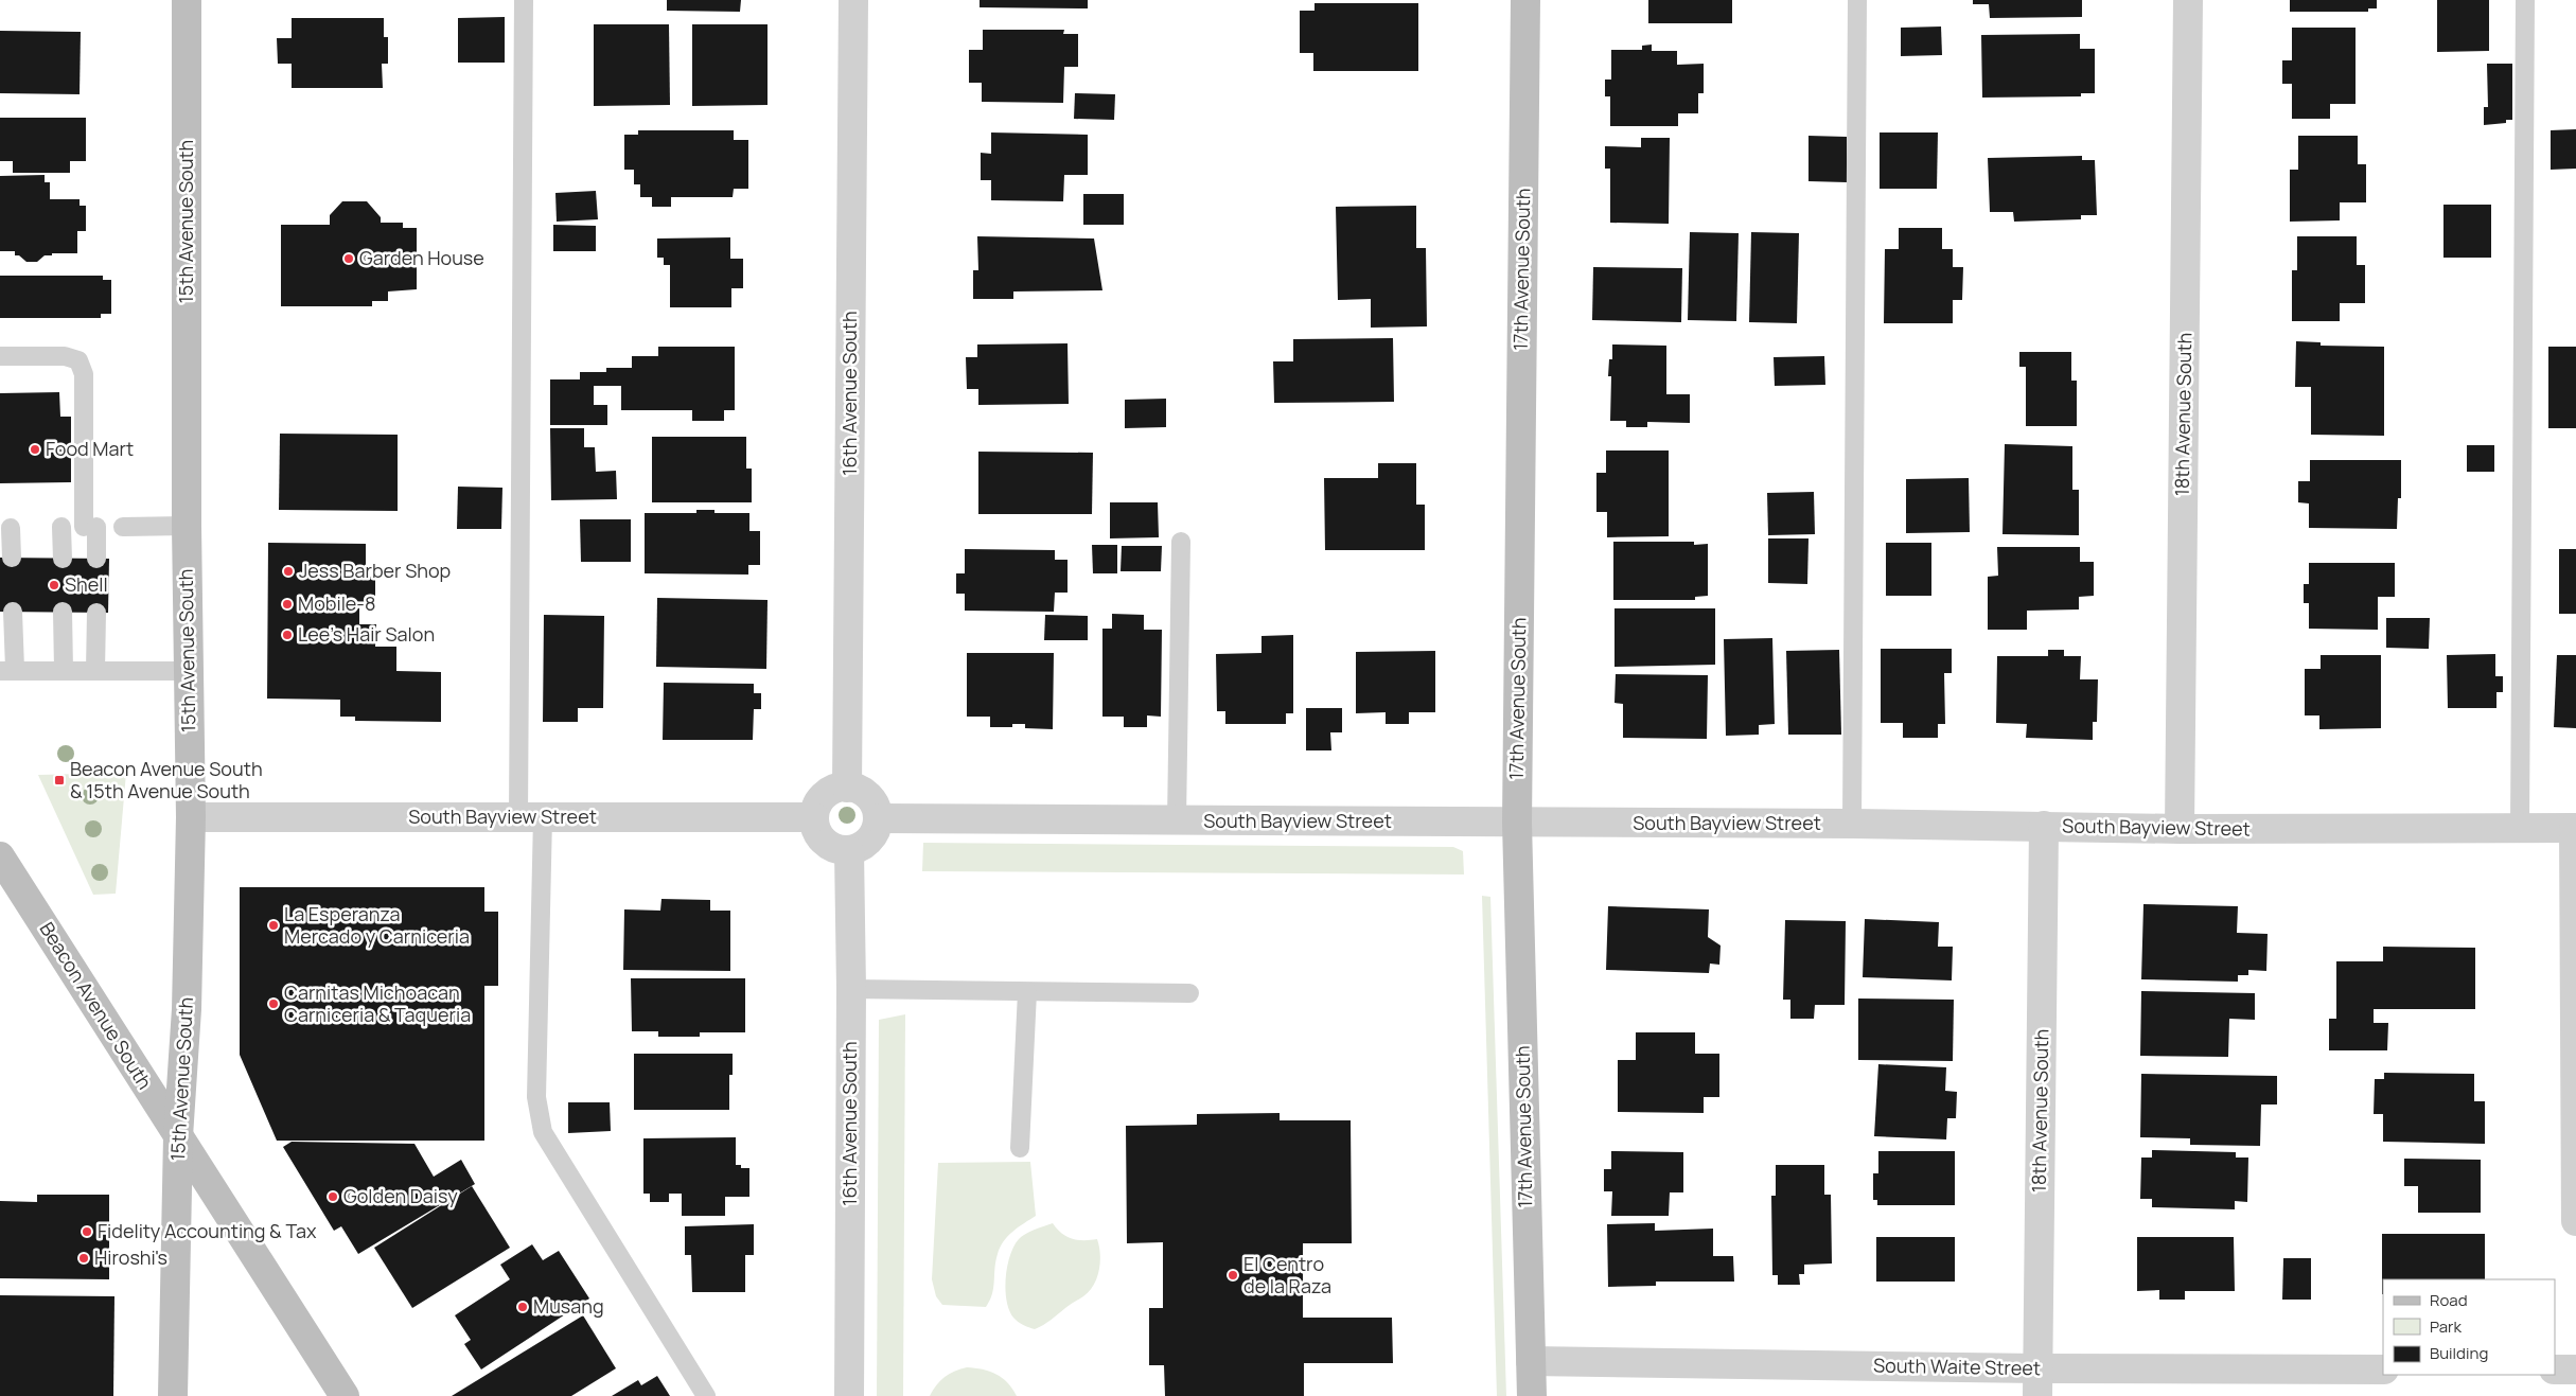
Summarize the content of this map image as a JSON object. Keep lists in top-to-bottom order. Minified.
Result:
{"streets":{"main road":["15th Avenue South","17th Avenue South","Beacon Avenue South"],"street":["16th Avenue South","18th Avenue South","South Bayview Street","South Waite Street"]},"crossings":[["15th Avenue South","South Bayview Street"],["15th Avenue South","Beacon Avenue South"],["17th Avenue South","South Bayview Street"],["17th Avenue South","South Waite Street"],["16th Avenue South","South Bayview Street"],["18th Avenue South","South Bayview Street"],["18th Avenue South","South Waite Street"]],"places":{"other":["Garden House","Food Mart","Jess Barber Shop","Shell","Mobile-8","Lee's Hair Salon","La Esperanza Mercado y Carniceria","Carnitas Michoacan Carniceria & Taqueria","Golden Daisy","Fidelity Accounting & Tax","Hiroshi's","El Centro de la Raza","Musang"],"transit":["Beacon Avenue South & 15th Avenue South"]},"legend":["Road","Park","Building"]}
